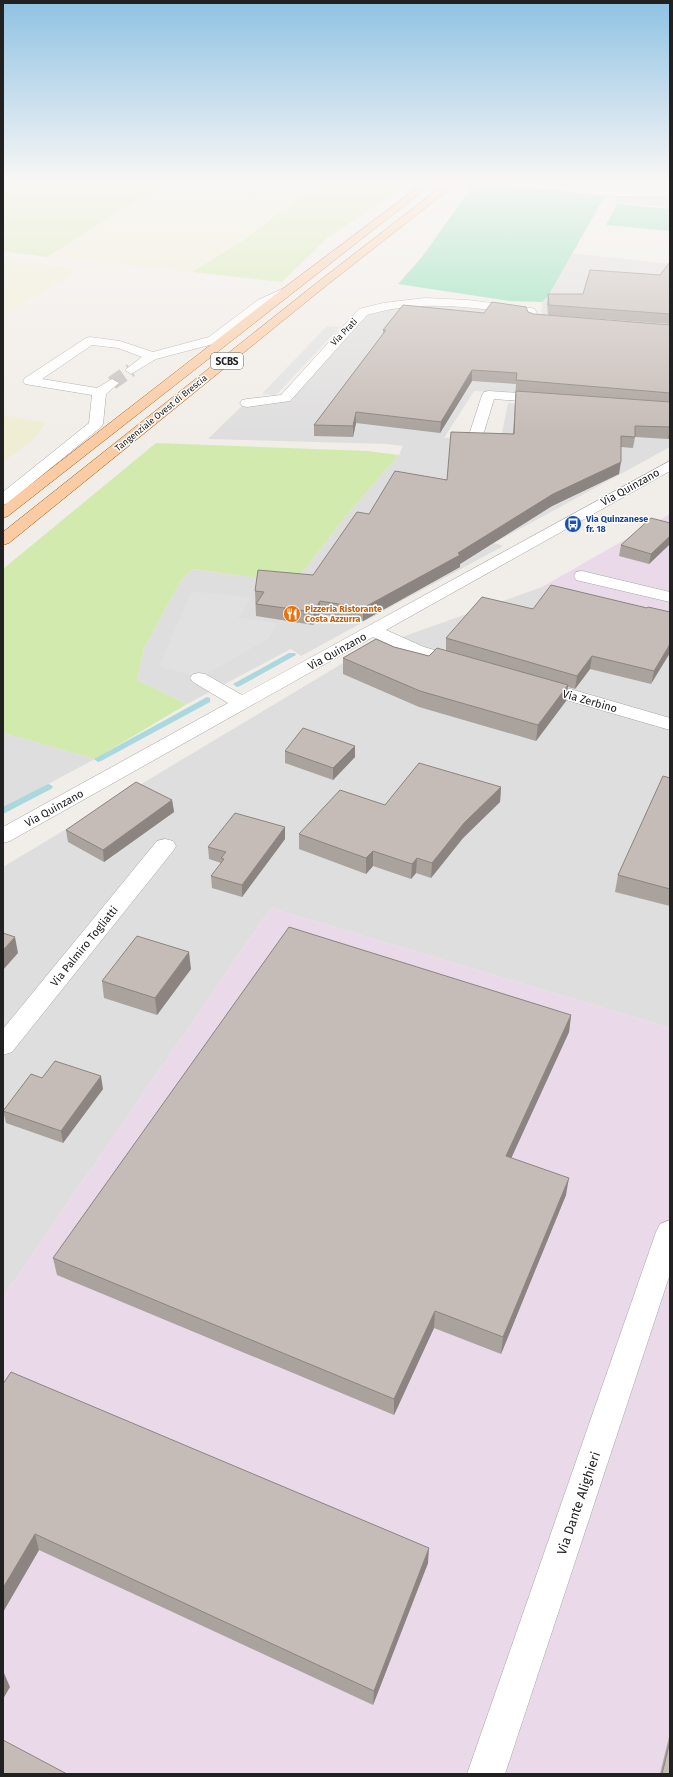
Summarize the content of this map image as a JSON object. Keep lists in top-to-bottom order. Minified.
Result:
{"streets":{"main road":["SCBS","Tangenziale Ovest di Brescia"],"street":["Via Prati","Via Quinzano","Via Zerbino","Via Palmiro Togliatti","Via Dante Alighieri"]},"places":{"bus stop":["Via Quinzanese fr. 18"],"restaurant":["Pizzeria Ristorante Costa Azzurra"]}}
